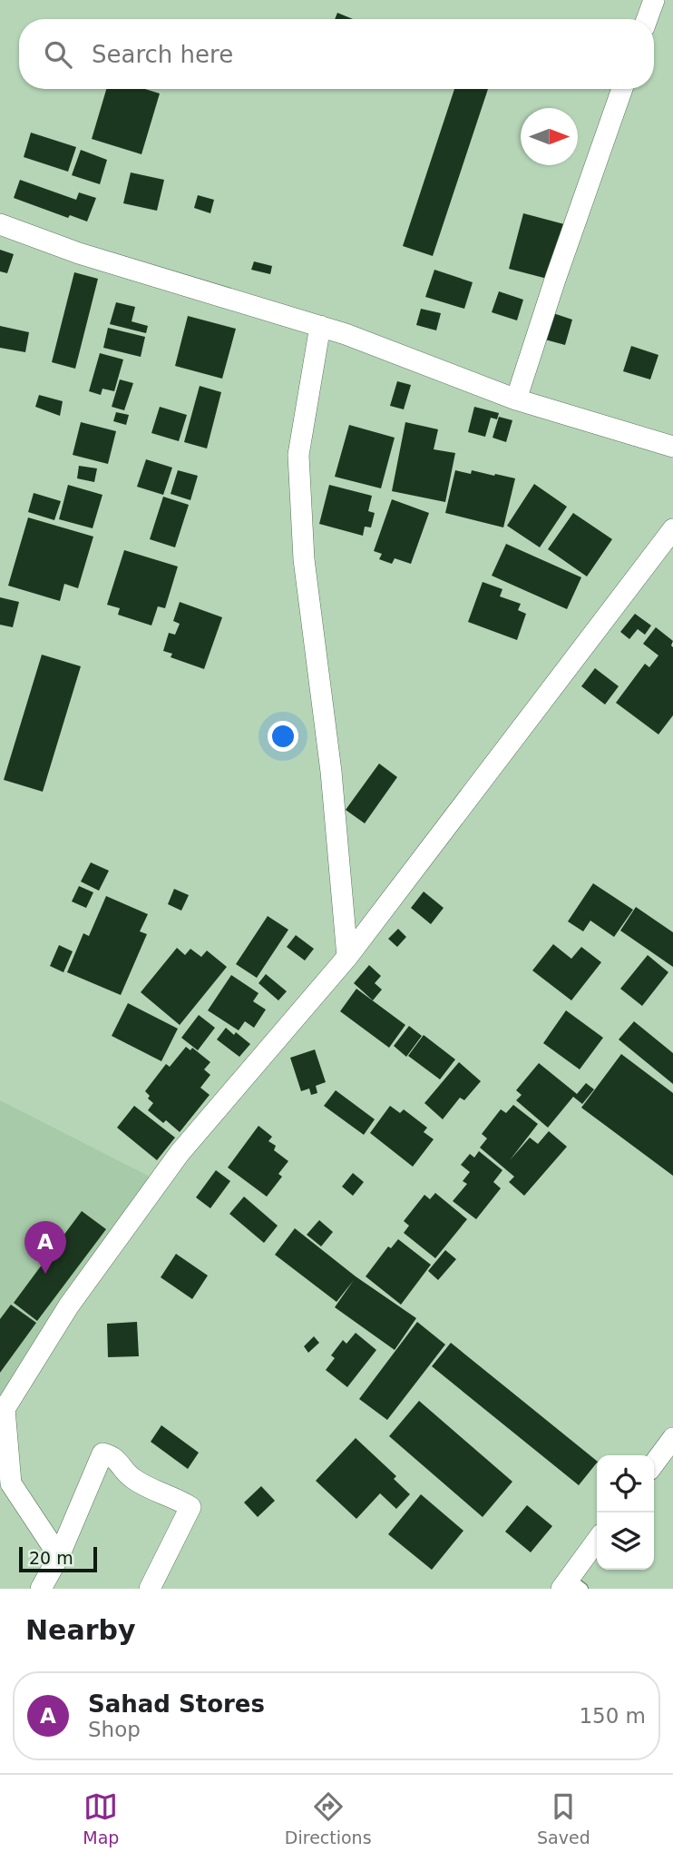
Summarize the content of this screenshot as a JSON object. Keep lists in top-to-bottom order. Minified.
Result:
{"scale_bar":"20 m","north":"right","page":{"search":"Search here","pins":"A","scale":"20 m","heading":"Nearby","list":[{"mark":"A","name":"Sahad Stores","note":"Shop","value":"150 m"}],"nav":["Map","Directions","Saved"]}}
